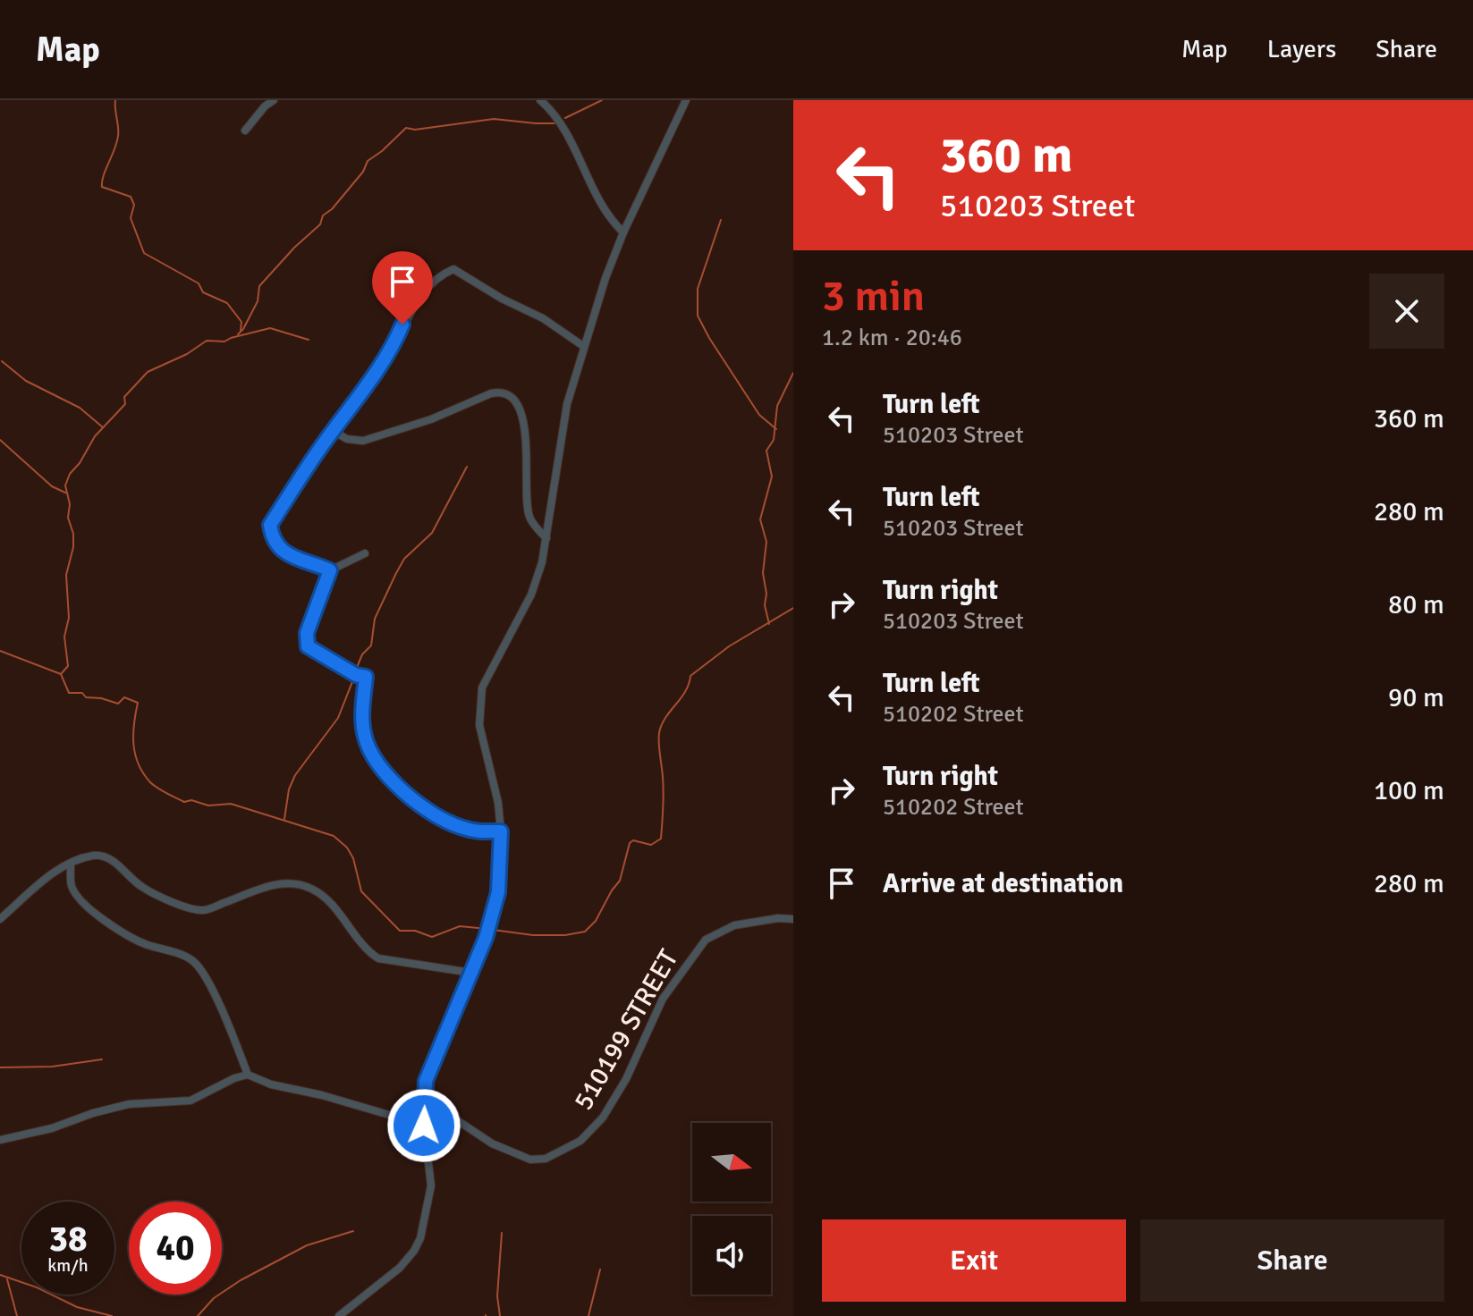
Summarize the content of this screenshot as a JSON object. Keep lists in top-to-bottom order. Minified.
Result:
{"streets":{"street":["510199 STREET"]},"north":"right","page":{"header":"Map","nav":["Map","Layers","Share"],"turn":["360 m","510203 Street"],"heading":["3 min","1.2 km · 20:46"],"list":[{"name":"Turn left","note":"510203 Street","value":"360 m"},{"name":"Turn left","note":"510203 Street","value":"280 m"},{"name":"Turn right","note":"510203 Street","value":"80 m"},{"name":"Turn left","note":"510202 Street","value":"90 m"},{"name":"Turn right","note":"510202 Street","value":"100 m"},{"name":"Arrive at destination","value":"280 m"}],"speed":"38 km/h","limit":"40","buttons":["Exit","Share"]}}
